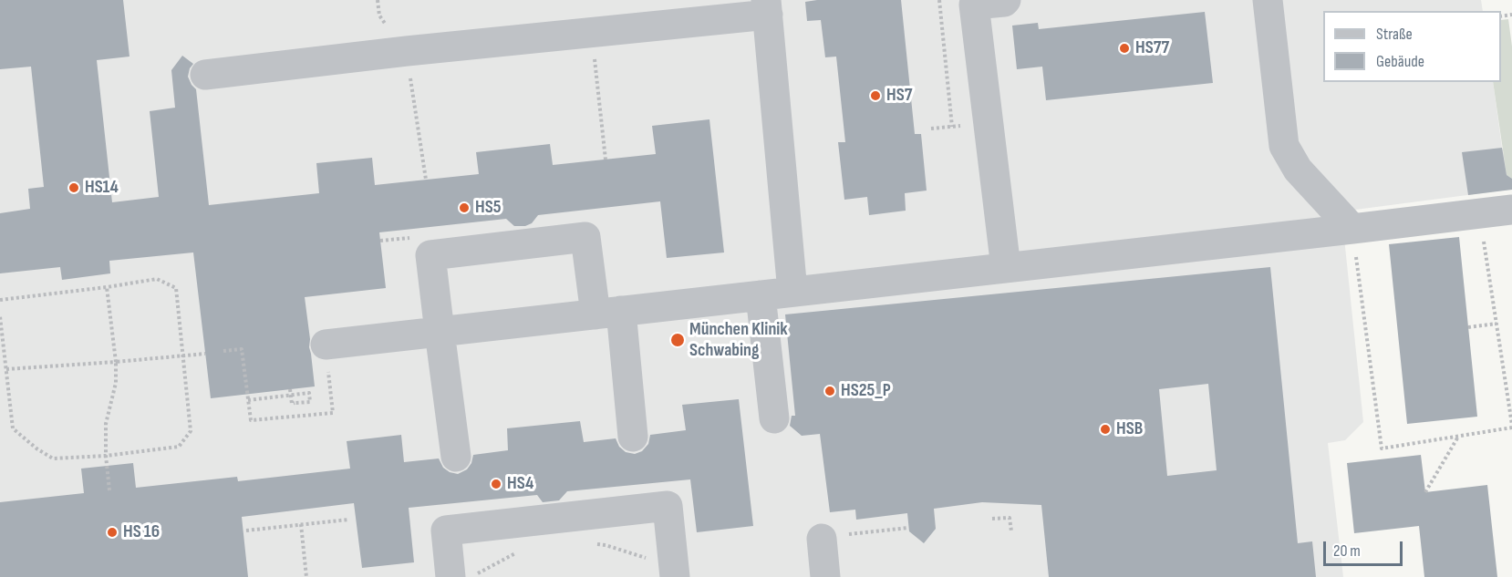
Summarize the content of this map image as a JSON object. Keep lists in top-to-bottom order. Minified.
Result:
{"places":["HS77","HS7","HS14","HS5","München Klinik Schwabing","HS25_P","HSB","HS4","HS 16"],"legend":["Straße","Gebäude"],"scale_bar":"20 m"}
